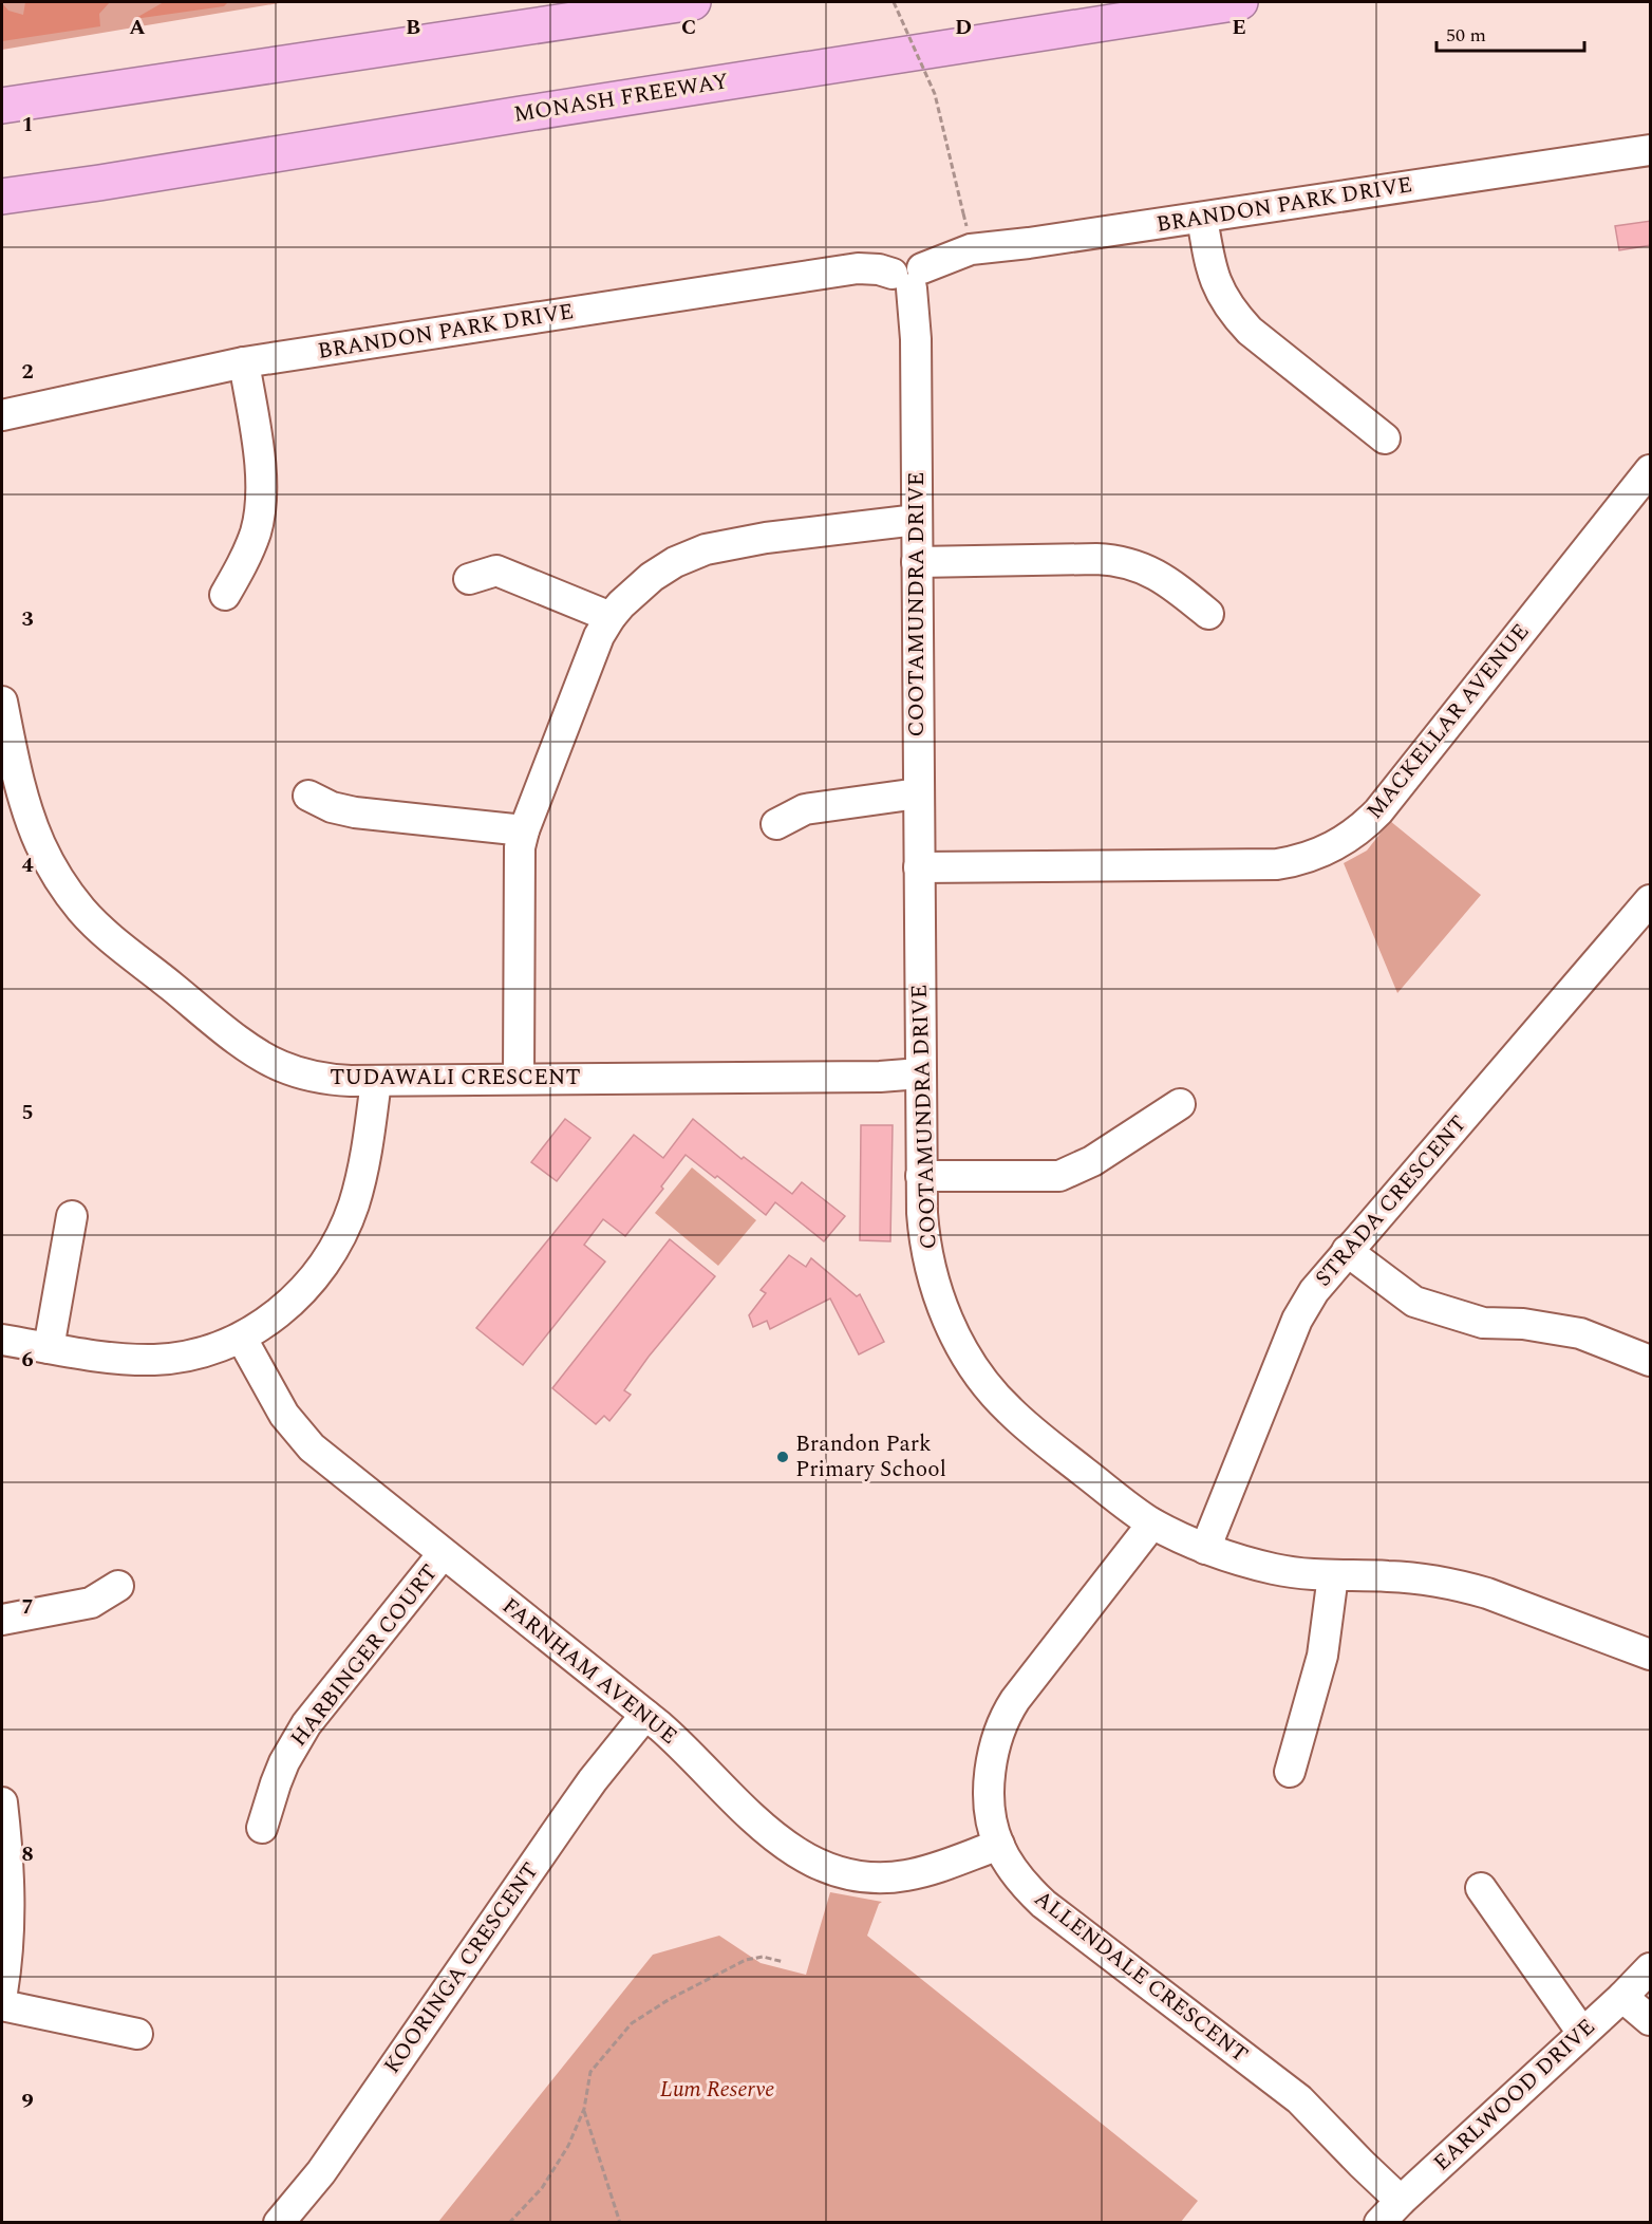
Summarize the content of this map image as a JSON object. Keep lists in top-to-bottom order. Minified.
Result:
{"streets":{"highway":["MONASH FREEWAY"],"street":["BRANDON PARK DRIVE","COOTAMUNDRA DRIVE","MACKELLAR AVENUE","TUDAWALI CRESCENT","STRADA CRESCENT","HARBINGER COURT","FARNHAM AVENUE","KOORINGA CRESCENT","ALLENDALE CRESCENT","EARLWOOD DRIVE"]},"crossings":[["BRANDON PARK DRIVE","COOTAMUNDRA DRIVE"],["COOTAMUNDRA DRIVE","MACKELLAR AVENUE"],["COOTAMUNDRA DRIVE","TUDAWALI CRESCENT"],["COOTAMUNDRA DRIVE","STRADA CRESCENT"],["COOTAMUNDRA DRIVE","ALLENDALE CRESCENT"],["HARBINGER COURT","FARNHAM AVENUE"],["FARNHAM AVENUE","KOORINGA CRESCENT"],["FARNHAM AVENUE","ALLENDALE CRESCENT"],["ALLENDALE CRESCENT","EARLWOOD DRIVE"]],"parks":["Lum Reserve"],"places":["Brandon Park Primary School"],"scale_bar":"50 m","grid":{"columns":["A","B","C","D","E"],"rows":["1","2","3","4","5","6","7","8","9"]}}
